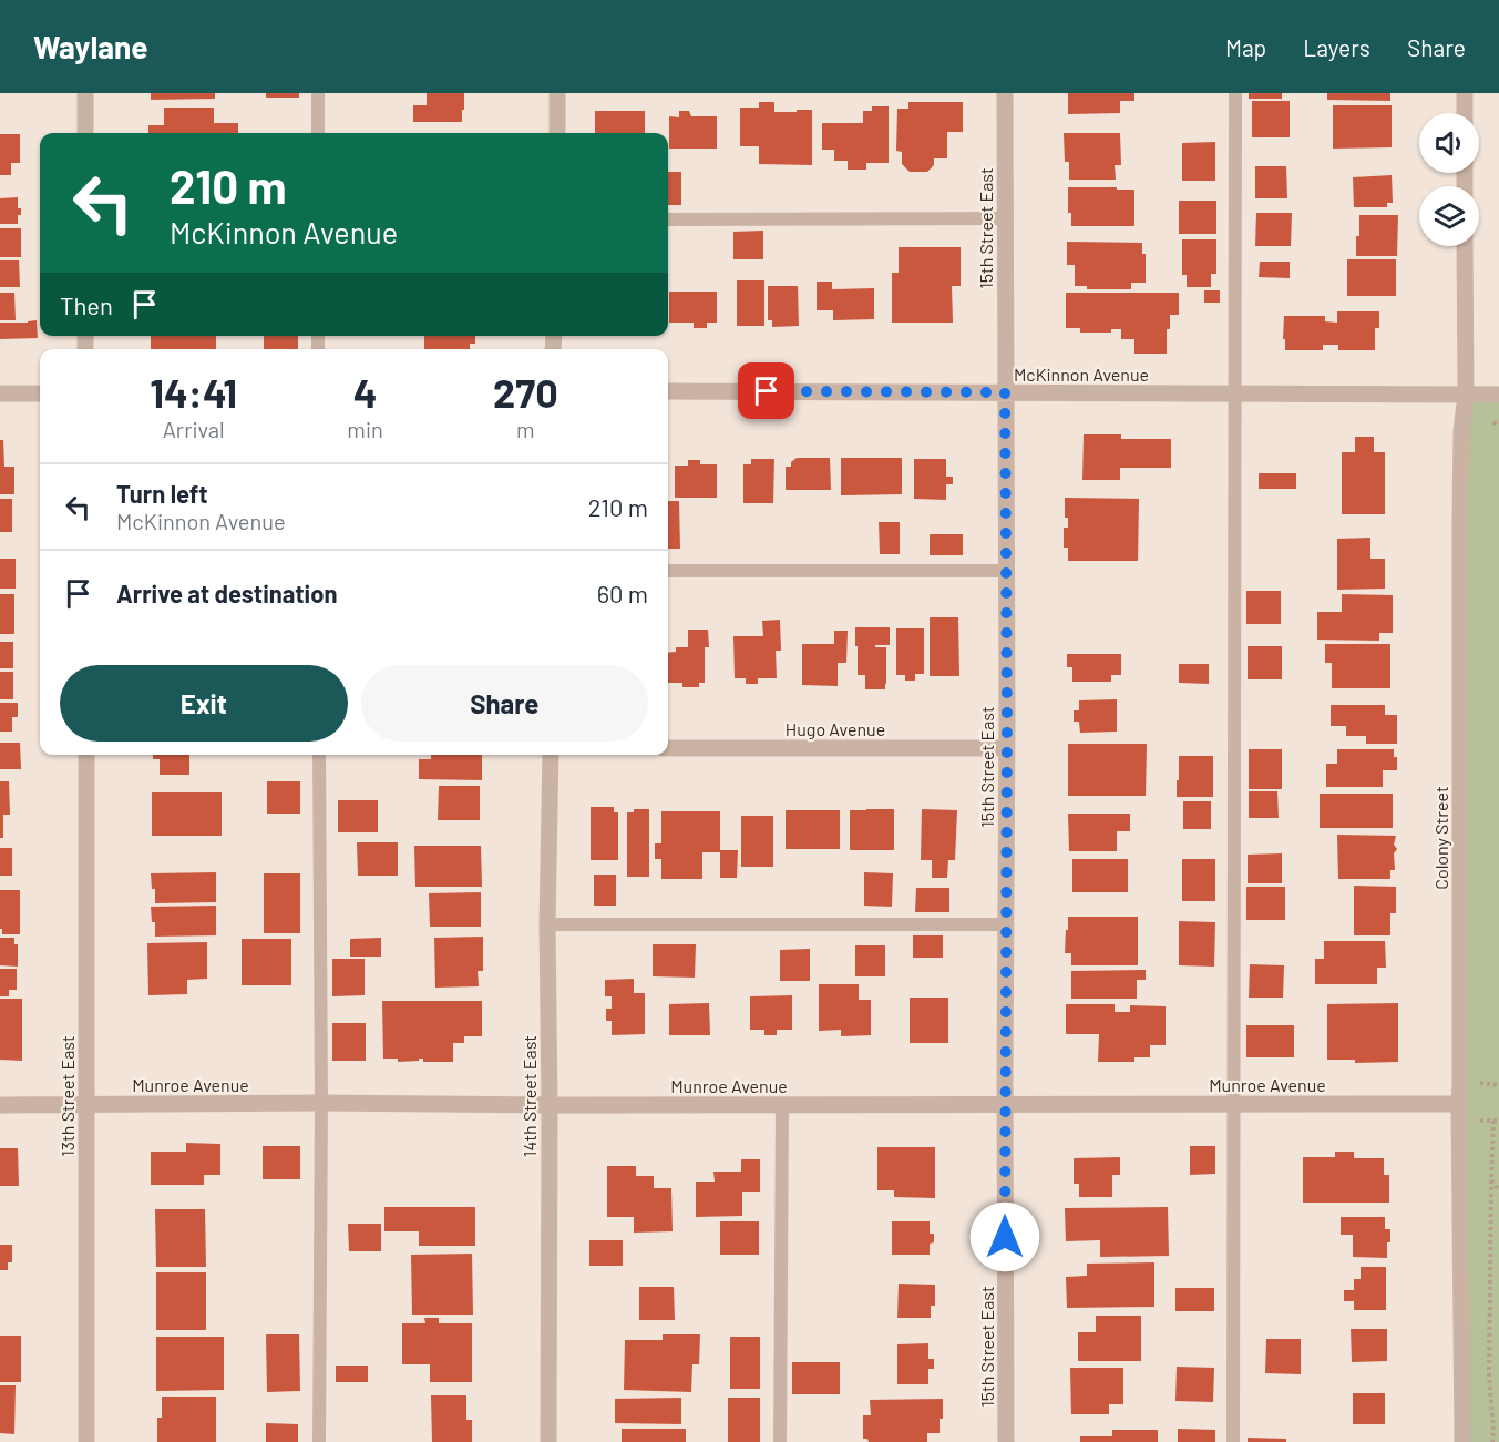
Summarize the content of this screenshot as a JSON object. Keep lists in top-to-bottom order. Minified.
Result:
{"streets":{"street":["15th Street East","McKinnon Avenue","Hugo Avenue","Colony Street","Munroe Avenue","13th Street East","14th Street East"]},"crossings":[["15th Street East","McKinnon Avenue"],["15th Street East","Hugo Avenue"],["15th Street East","Munroe Avenue"],["McKinnon Avenue","Colony Street"],["Colony Street","Munroe Avenue"],["Munroe Avenue","13th Street East"],["Munroe Avenue","14th Street East"]],"page":{"header":"Waylane","nav":["Map","Layers","Share"],"turn":["210 m","McKinnon Avenue"],"then":"Then","eta":["14:41","Arrival","4","min","270","m"],"list":[{"name":"Turn left","note":"McKinnon Avenue","value":"210 m"},{"name":"Arrive at destination","value":"60 m"}],"buttons":["Exit","Share"]}}
